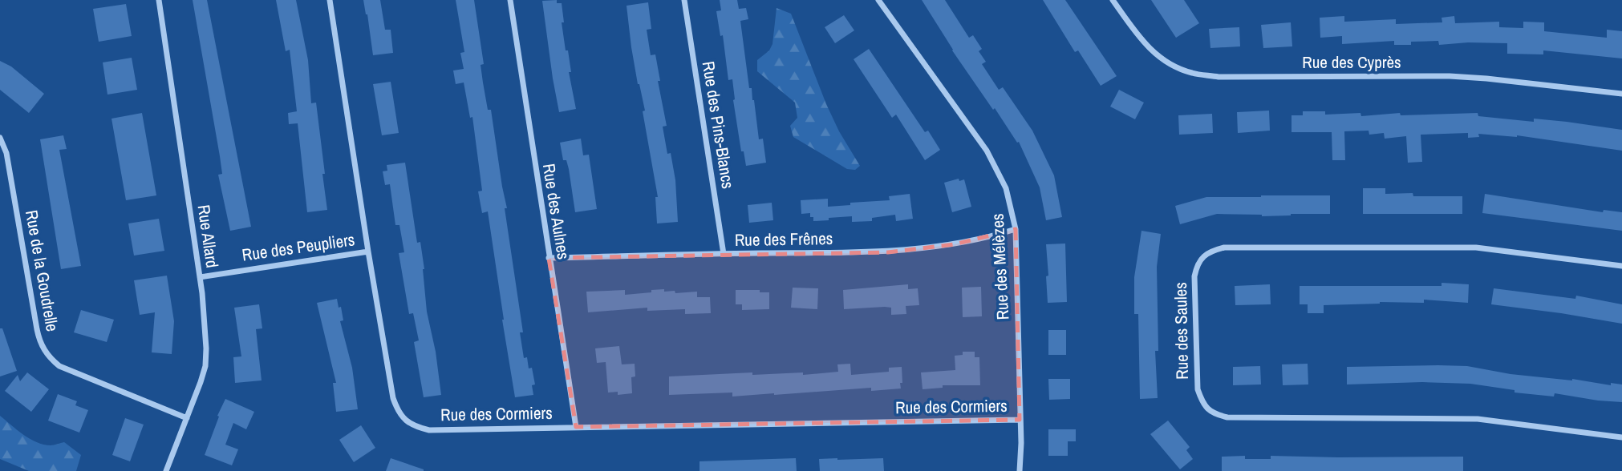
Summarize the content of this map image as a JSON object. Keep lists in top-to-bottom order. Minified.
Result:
{"streets":{"street":["Rue des Cyprès","Rue des Pins-Blancs","Rue des Aulnes","Rue Allard","Rue des Frênes","Rue des Peupliers","Rue des Mélèzes","Rue de la Goudrelle","Rue des Saules","Rue des Cormiers"]},"crossings":[["Rue des Pins-Blancs","Rue des Frênes"],["Rue des Aulnes","Rue des Frênes"],["Rue des Aulnes","Rue des Cormiers"],["Rue Allard","Rue des Peupliers"],["Rue Allard","Rue de la Goudrelle"],["Rue des Frênes","Rue des Mélèzes"],["Rue des Peupliers","Rue des Cormiers"],["Rue des Mélèzes","Rue des Cormiers"]]}
